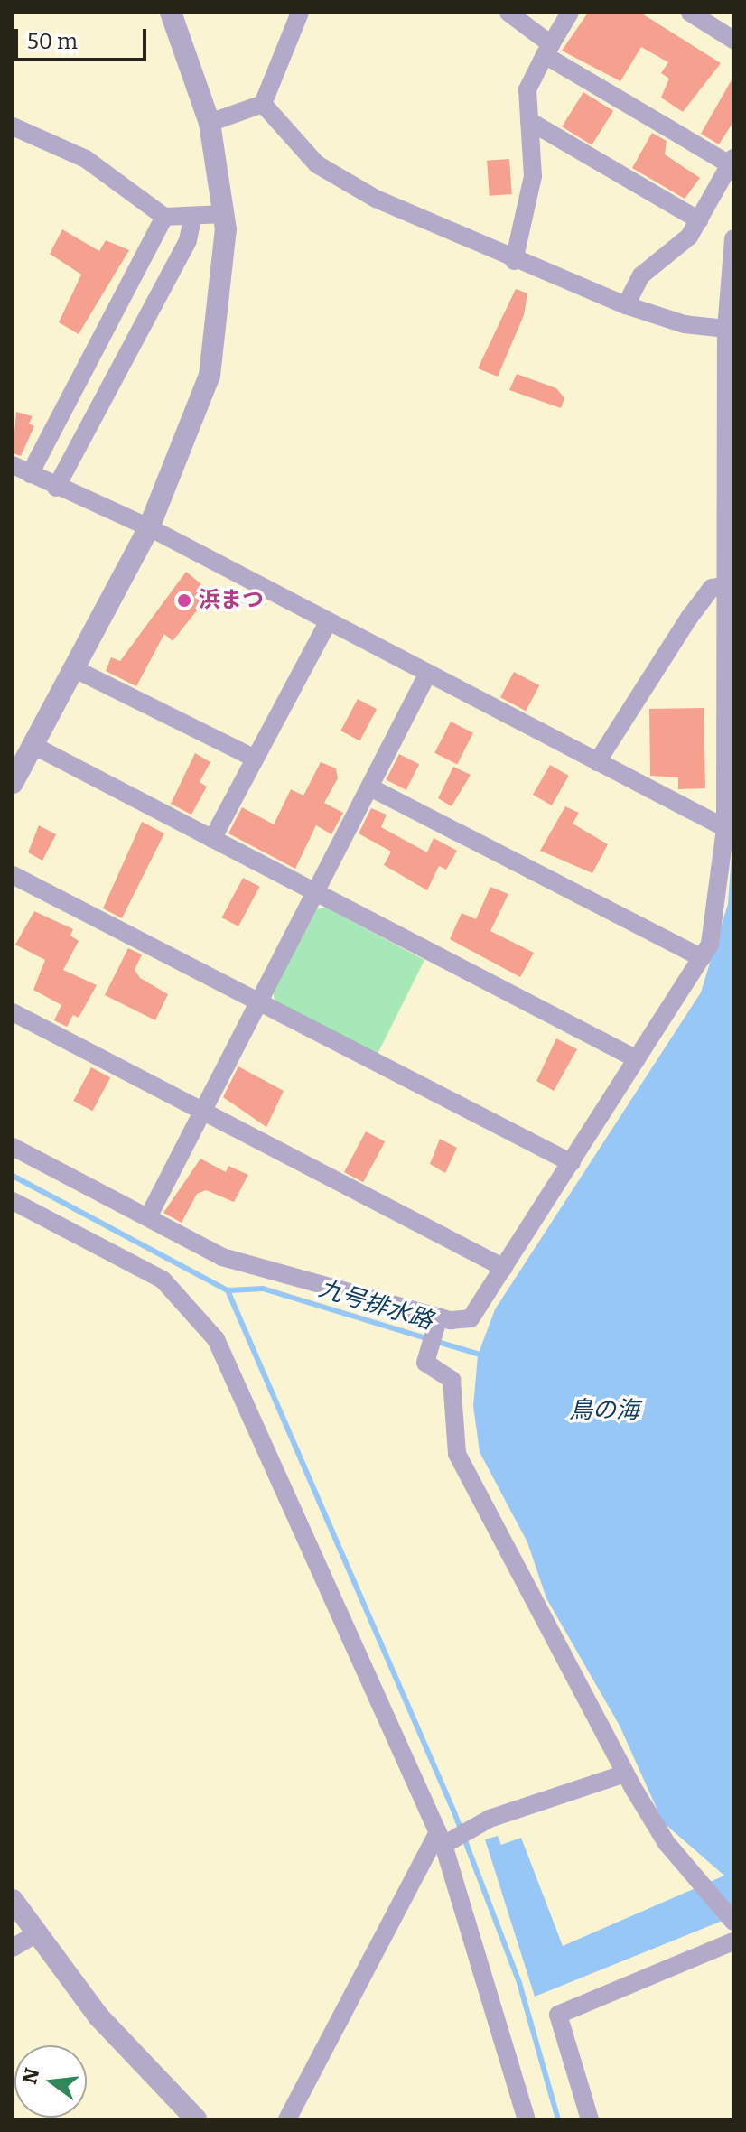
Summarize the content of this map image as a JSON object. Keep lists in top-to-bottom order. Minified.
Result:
{"water":["九号排水路","鳥の海"],"places":["浜まつ"],"scale_bar":"50 m","north":"left"}
